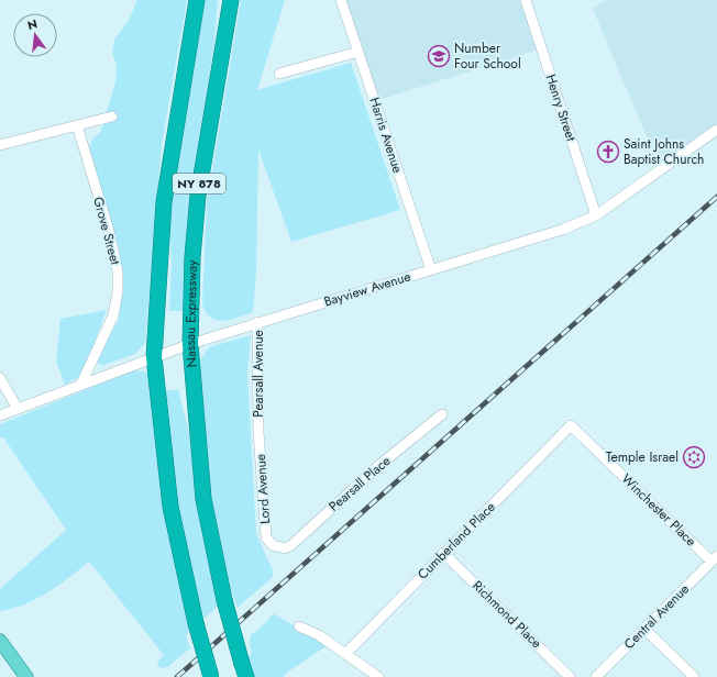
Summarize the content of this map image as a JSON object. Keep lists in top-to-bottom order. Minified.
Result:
{"streets":{"highway":["NY 878","Nassau Expressway"],"street":["Henry Street","Harris Avenue","Grove Street","Bayview Avenue","Pearsall Avenue","Pearsall Place","Lord Avenue","Winchester Place","Cumberland Place","Richmond Place","Central Avenue"]},"crossings":[["Henry Street","Bayview Avenue"],["Harris Avenue","Bayview Avenue"],["NY 878","Bayview Avenue"],["Grove Street","Bayview Avenue"],["Bayview Avenue","Nassau Expressway"],["Bayview Avenue","Pearsall Avenue"],["Pearsall Avenue","Lord Avenue"],["Pearsall Place","Lord Avenue"],["Winchester Place","Cumberland Place"],["Winchester Place","Central Avenue"],["Cumberland Place","Richmond Place"]],"places":{"school or university":["Number Four School"],"church":["Saint Johns Baptist Church"],"synagogue":["Temple Israel"]},"north":"top"}
